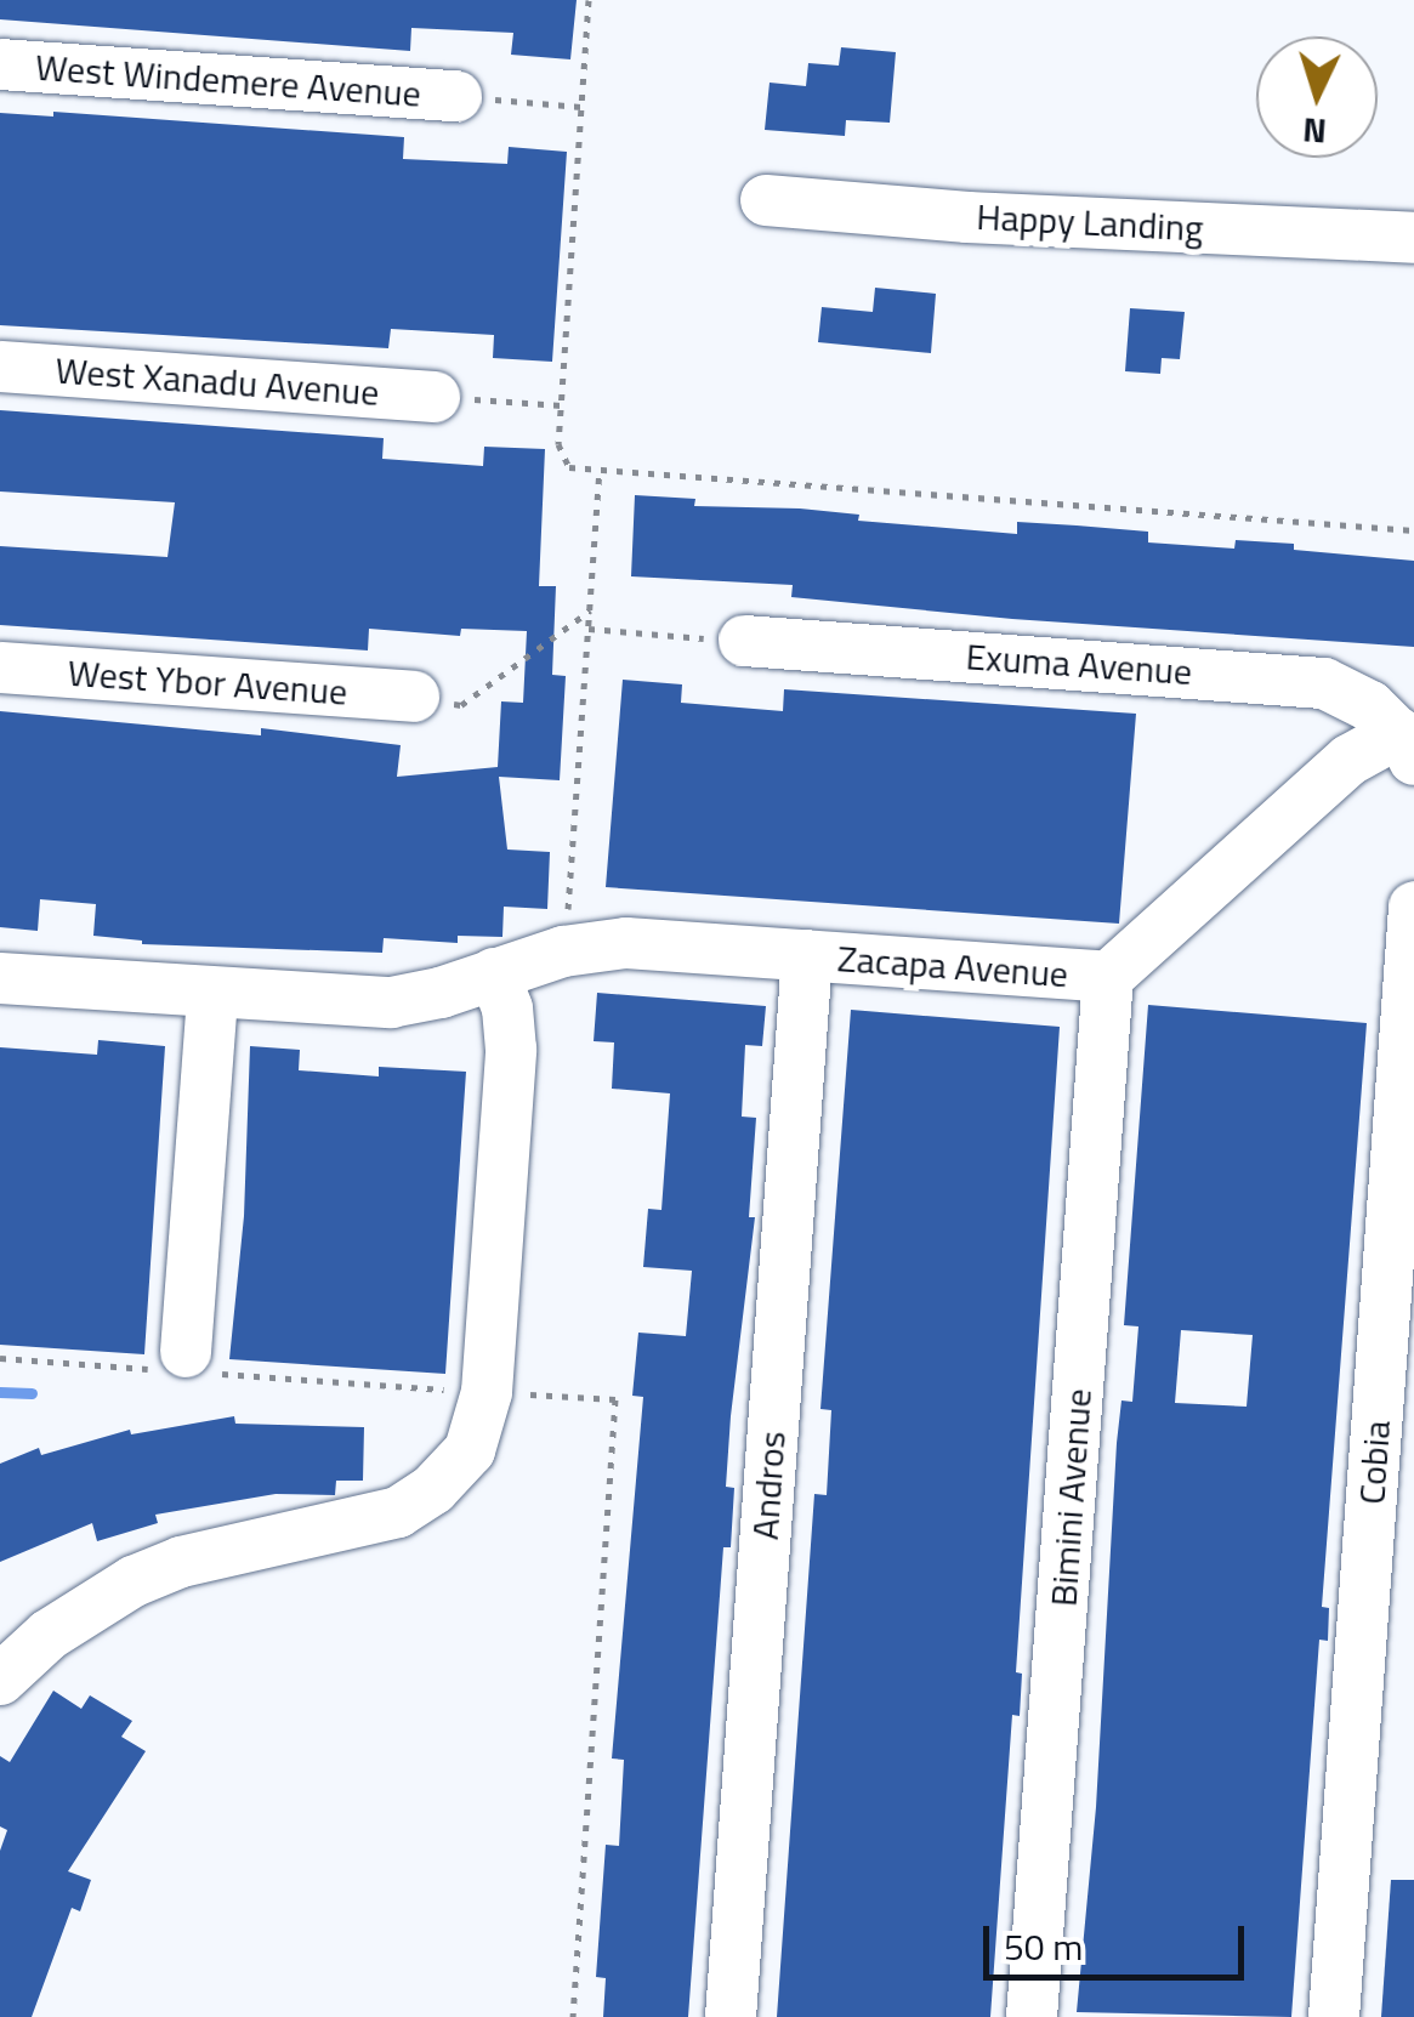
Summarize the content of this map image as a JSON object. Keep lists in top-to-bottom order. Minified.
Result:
{"streets":{"street":["West Windemere Avenue","Happy Landing","West Xanadu Avenue","Exuma Avenue","West Ybor Avenue","Zacapa Avenue","Cobia","Andros","Bimini Avenue"]},"crossings":[["Exuma Avenue","Zacapa Avenue"],["Zacapa Avenue","Andros"],["Zacapa Avenue","Bimini Avenue"]],"scale_bar":"50 m","north":"bottom"}
